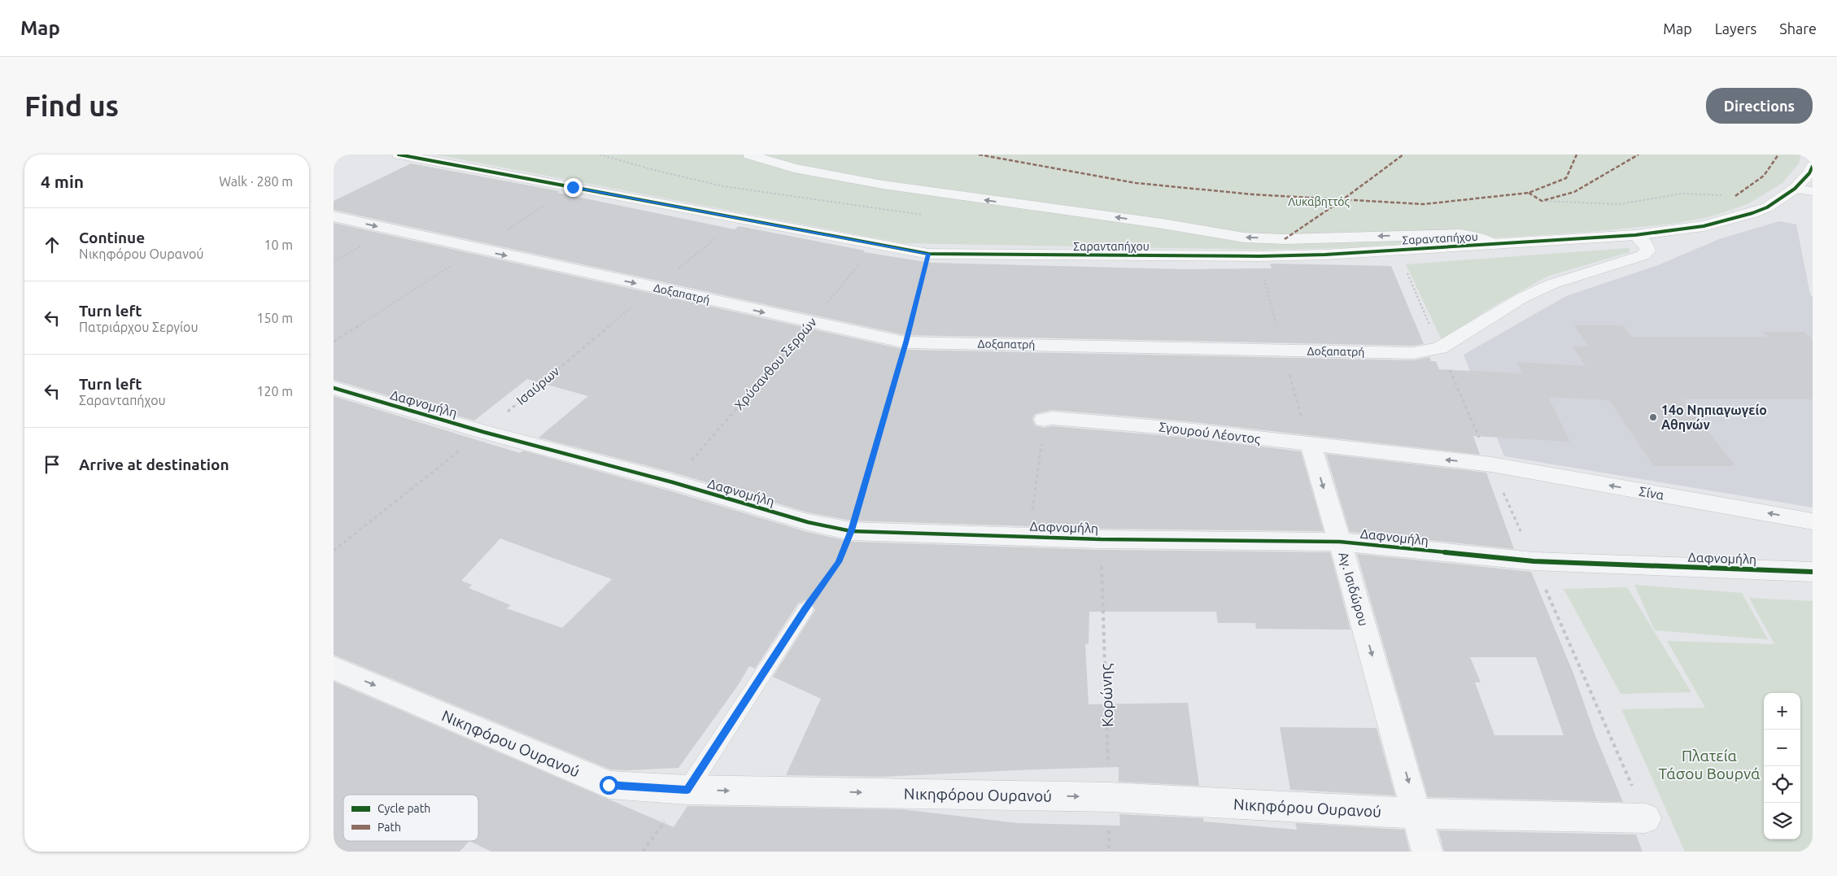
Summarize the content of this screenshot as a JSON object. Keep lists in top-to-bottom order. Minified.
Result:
{"streets":{"street":["Σαρανταπήχου","Δοξαπατρή","Δαφνομήλη","Σγουρού Λέοντος","Σίνα","Αγ. Ισιδώρου","Νικηφόρου Ουρανού"],"path":["Χρύσανθου Σερρών","Ισαύρων","Κορώνης"]},"crossings":[["Σαρανταπήχου","Δοξαπατρή"],["Σαρανταπήχου","Χρύσανθου Σερρών"],["Σαρανταπήχου","Ισαύρων"],["Δοξαπατρή","Χρύσανθου Σερρών"],["Δοξαπατρή","Ισαύρων"],["Χρύσανθου Σερρών","Δαφνομήλη"],["Ισαύρων","Δαφνομήλη"],["Δαφνομήλη","Αγ. Ισιδώρου"],["Δαφνομήλη","Κορώνης"],["Σγουρού Λέοντος","Σίνα"],["Σγουρού Λέοντος","Αγ. Ισιδώρου"],["Αγ. Ισιδώρου","Νικηφόρου Ουρανού"],["Κορώνης","Νικηφόρου Ουρανού"]],"one_way":["Δοξαπατρή","Σγουρού Λέοντος","Σίνα","Αγ. Ισιδώρου","Νικηφόρου Ουρανού"],"parks":["Λυκαβηττός","Πλατεία Τάσου Βουρνά"],"places":["14ο Νηπιαγωγείο Αθηνών"],"legend":["Cycle path","Path"],"page":{"header":"Map","nav":["Map","Layers","Share"],"buttons":"Directions","title":"Find us","heading":["4 min","Walk · 280 m"],"list":[["Continue","Νικηφόρου Ουρανού","10 m"],["Turn left","Πατριάρχου Σεργίου","150 m"],["Turn left","Σαρανταπήχου","120 m"],"Arrive at destination"],"map_buttons":["+","−"]}}
